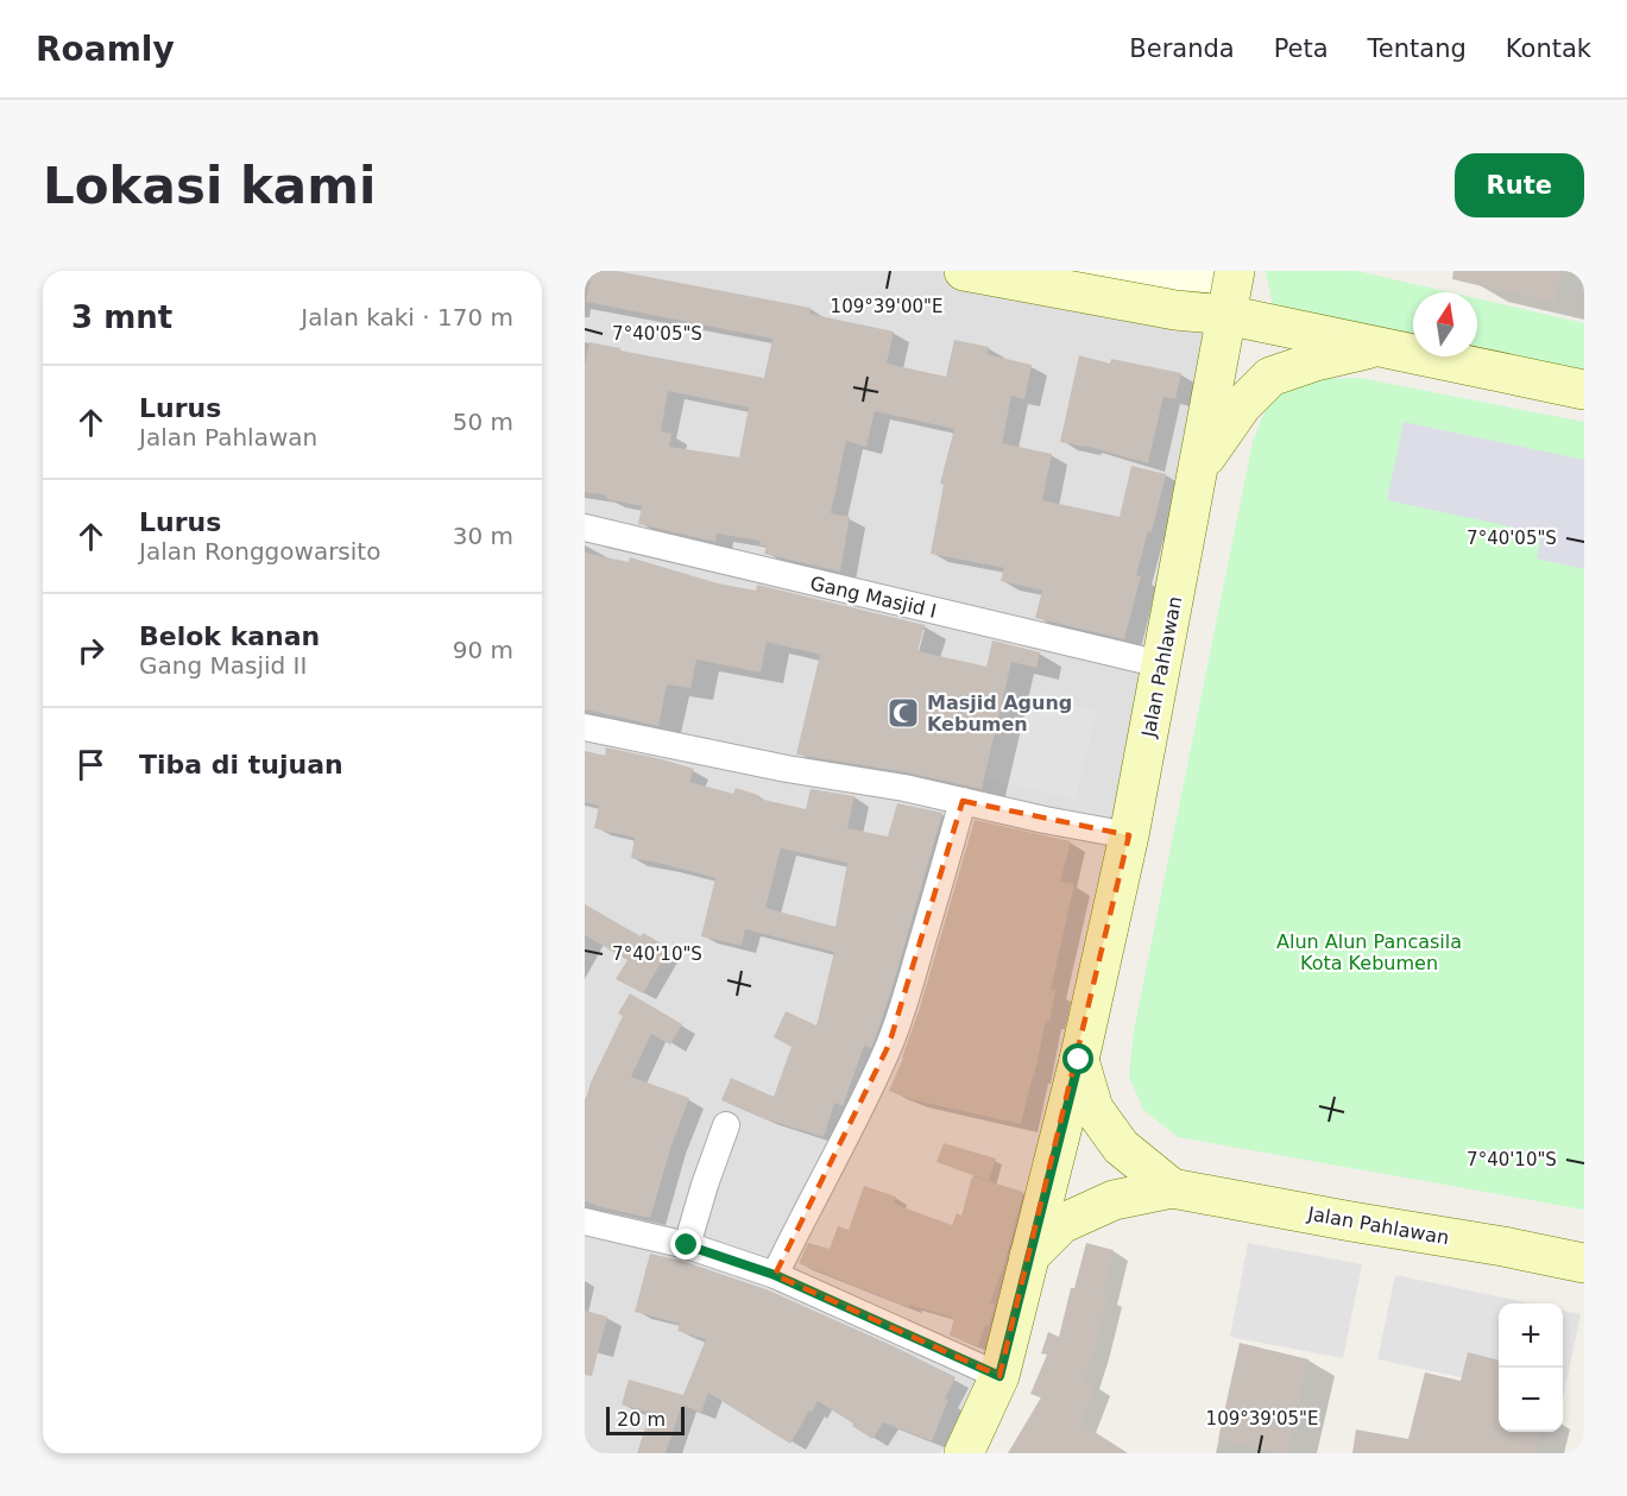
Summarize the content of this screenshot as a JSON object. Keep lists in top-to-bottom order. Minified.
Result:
{"streets":{"main road":["Jalan Pahlawan"],"street":["Gang Masjid I"]},"crossings":[["Gang Masjid I","Jalan Pahlawan"]],"parks":["Alun Alun Pancasila Kota Kebumen"],"places":{"mosque":["Masjid Agung Kebumen"]},"scale_bar":"20 m","north":"top","page":{"header":"Roamly","nav":["Beranda","Peta","Tentang","Kontak"],"buttons":"Rute","title":"Lokasi kami","heading":["3 mnt","Jalan kaki · 170 m"],"list":[["Lurus","Jalan Pahlawan","50 m"],["Lurus","Jalan Ronggowarsito","30 m"],["Belok kanan","Gang Masjid II","90 m"],"Tiba di tujuan"],"map_buttons":["+","−"],"scale":"20 m"},"coordinates":["109°39'00\"E","7°40'05\"S","7°40'10\"S","109°39'05\"E"]}
